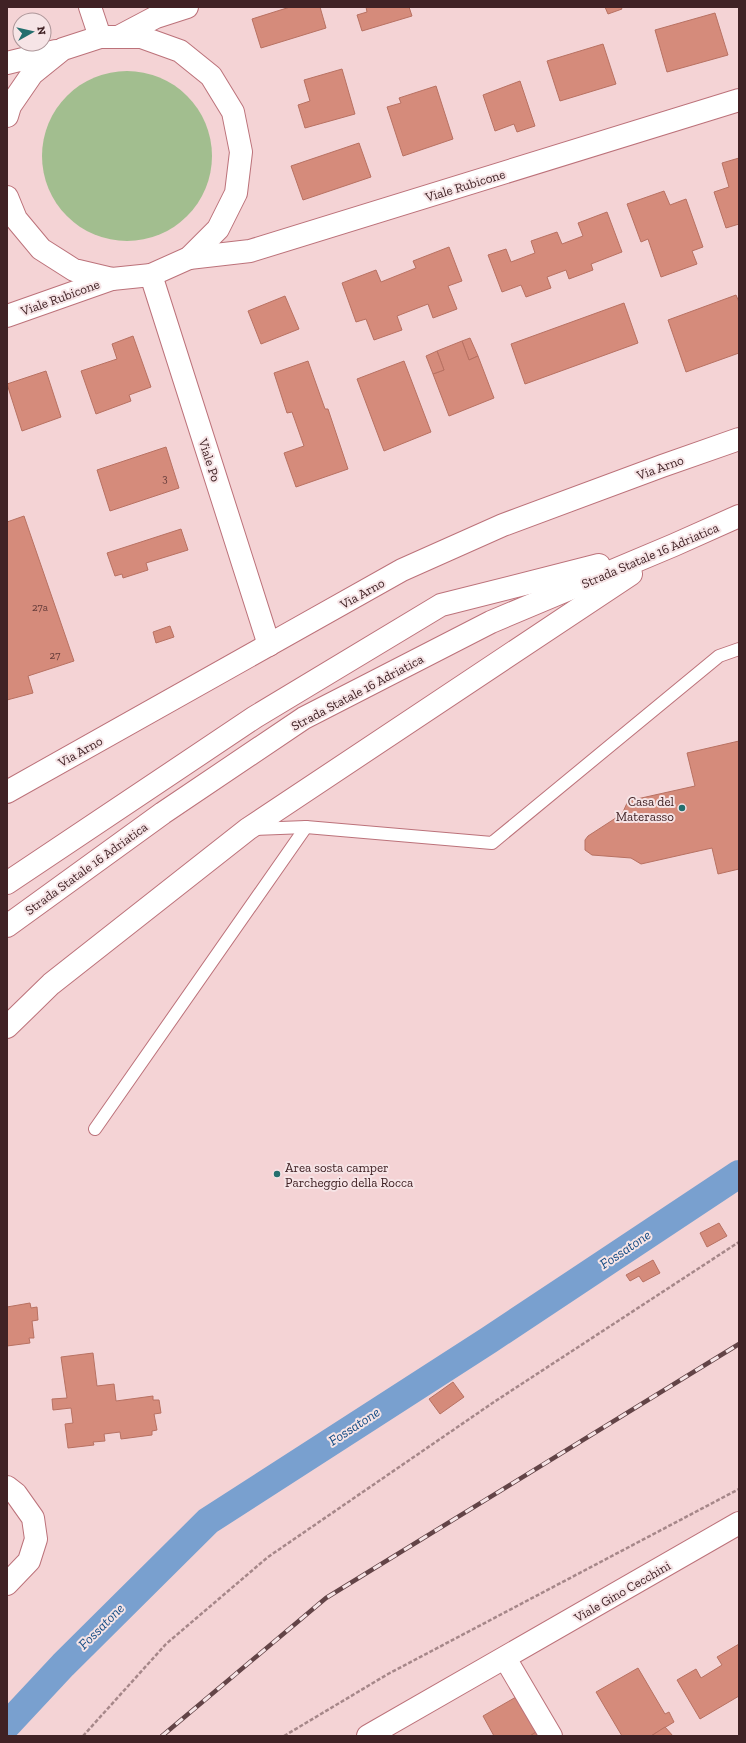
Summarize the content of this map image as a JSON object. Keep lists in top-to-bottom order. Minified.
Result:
{"streets":{"street":["Viale Rubicone","Viale Po","Via Arno","Strada Statale 16 Adriatica","Viale Gino Cecchini"]},"crossings":[["Viale Po","Via Arno"]],"water":["Fossatone"],"places":["Casa del Materasso","Area sosta camper Parcheggio della Rocca"],"house_numbers":["3","27a","27"],"north":"right"}
